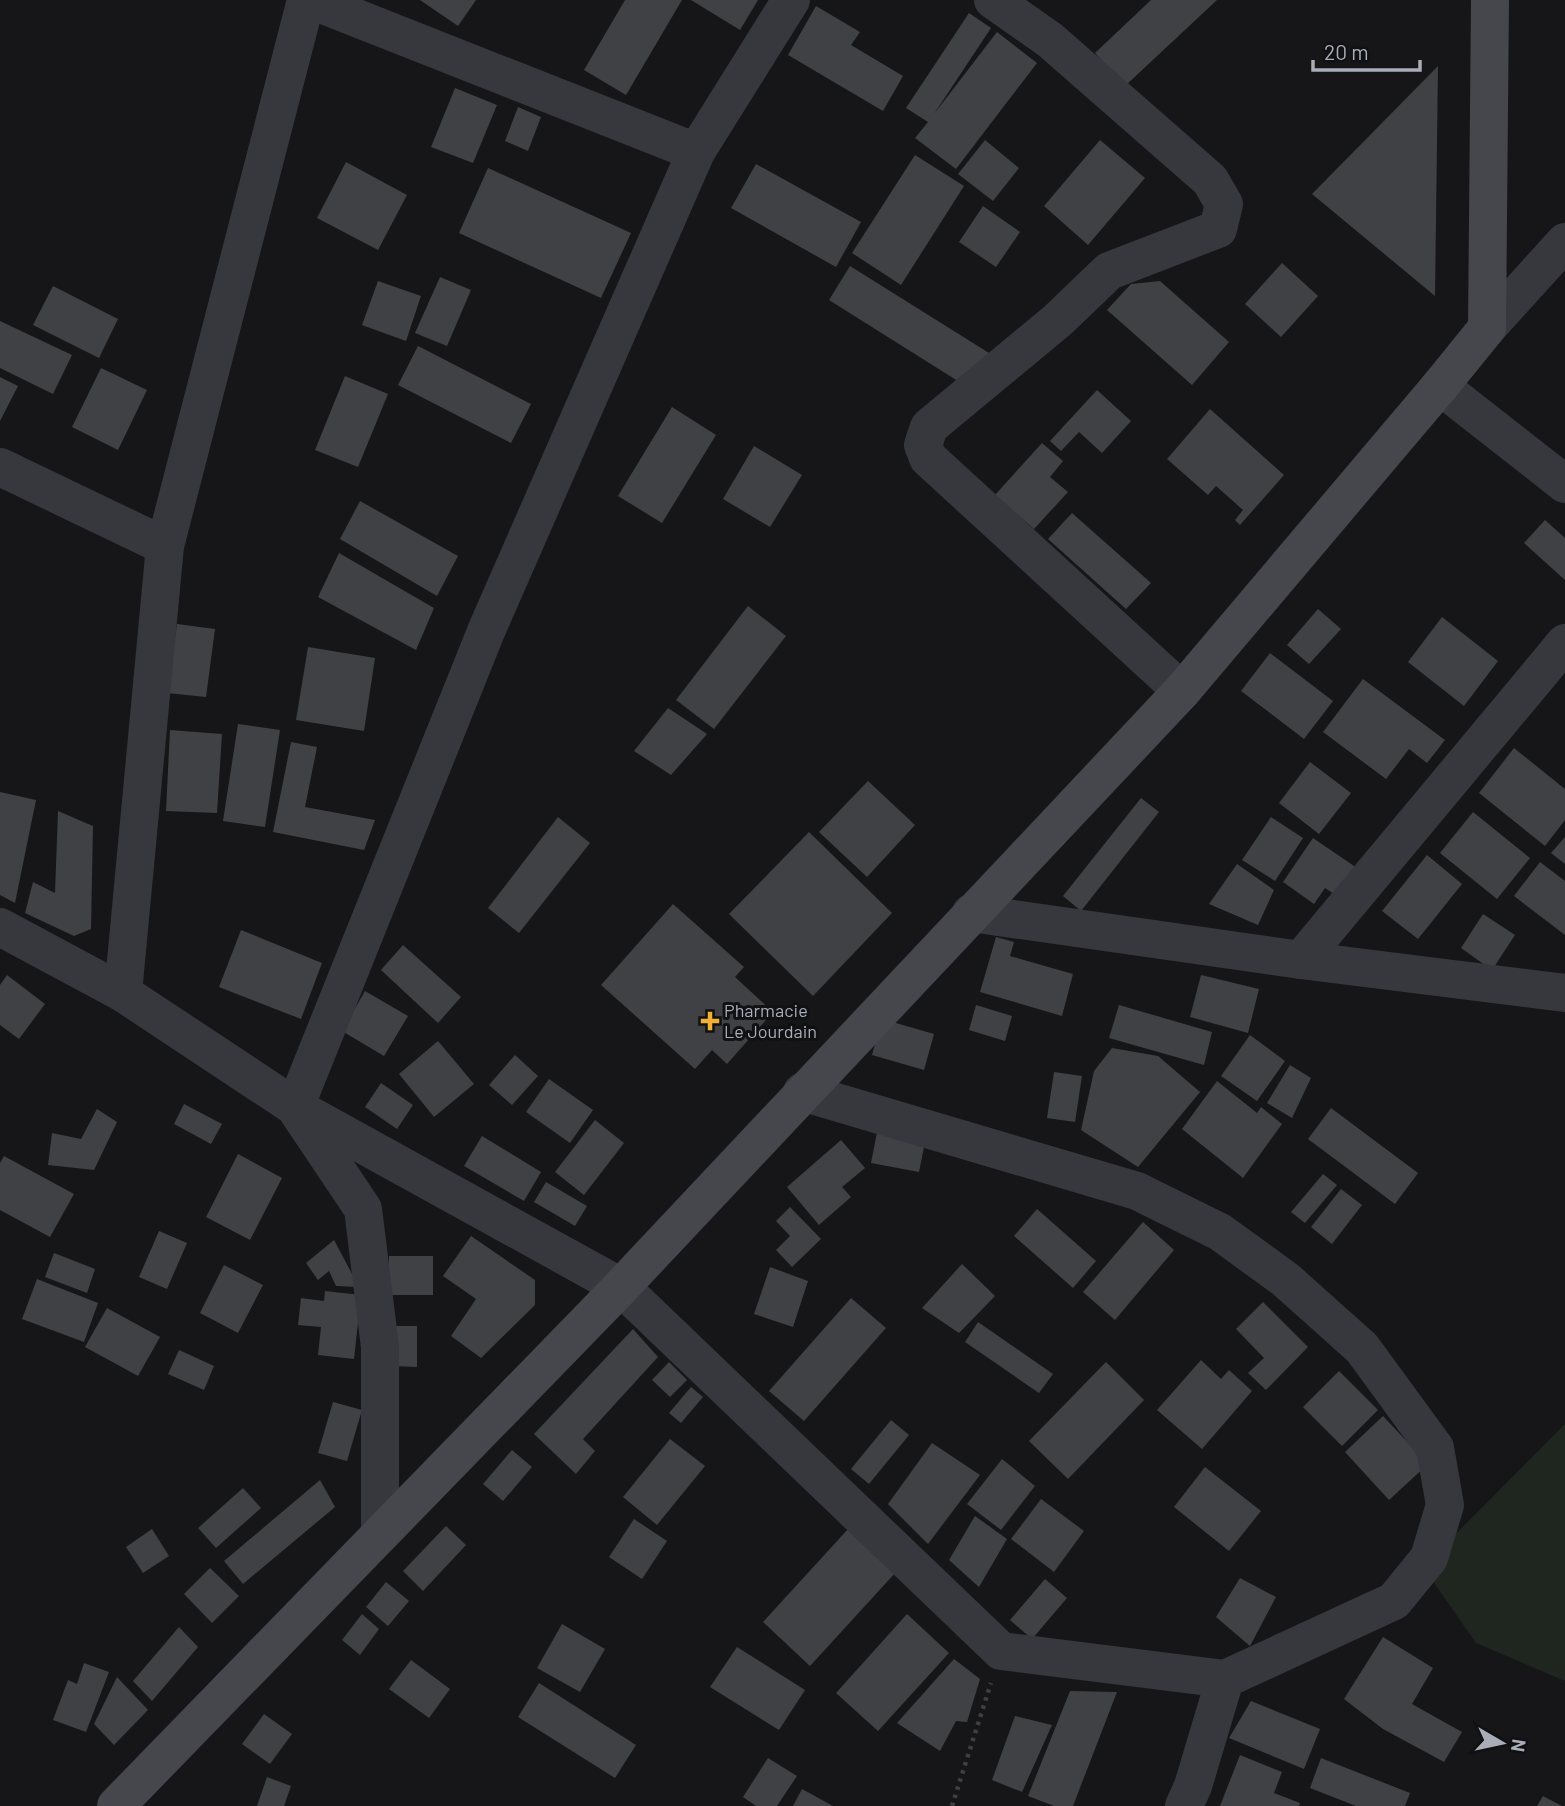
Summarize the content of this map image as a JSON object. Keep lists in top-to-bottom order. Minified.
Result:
{"places":{"health":["Pharmacie Le Jourdain"]},"scale_bar":"20 m","north":"right"}
